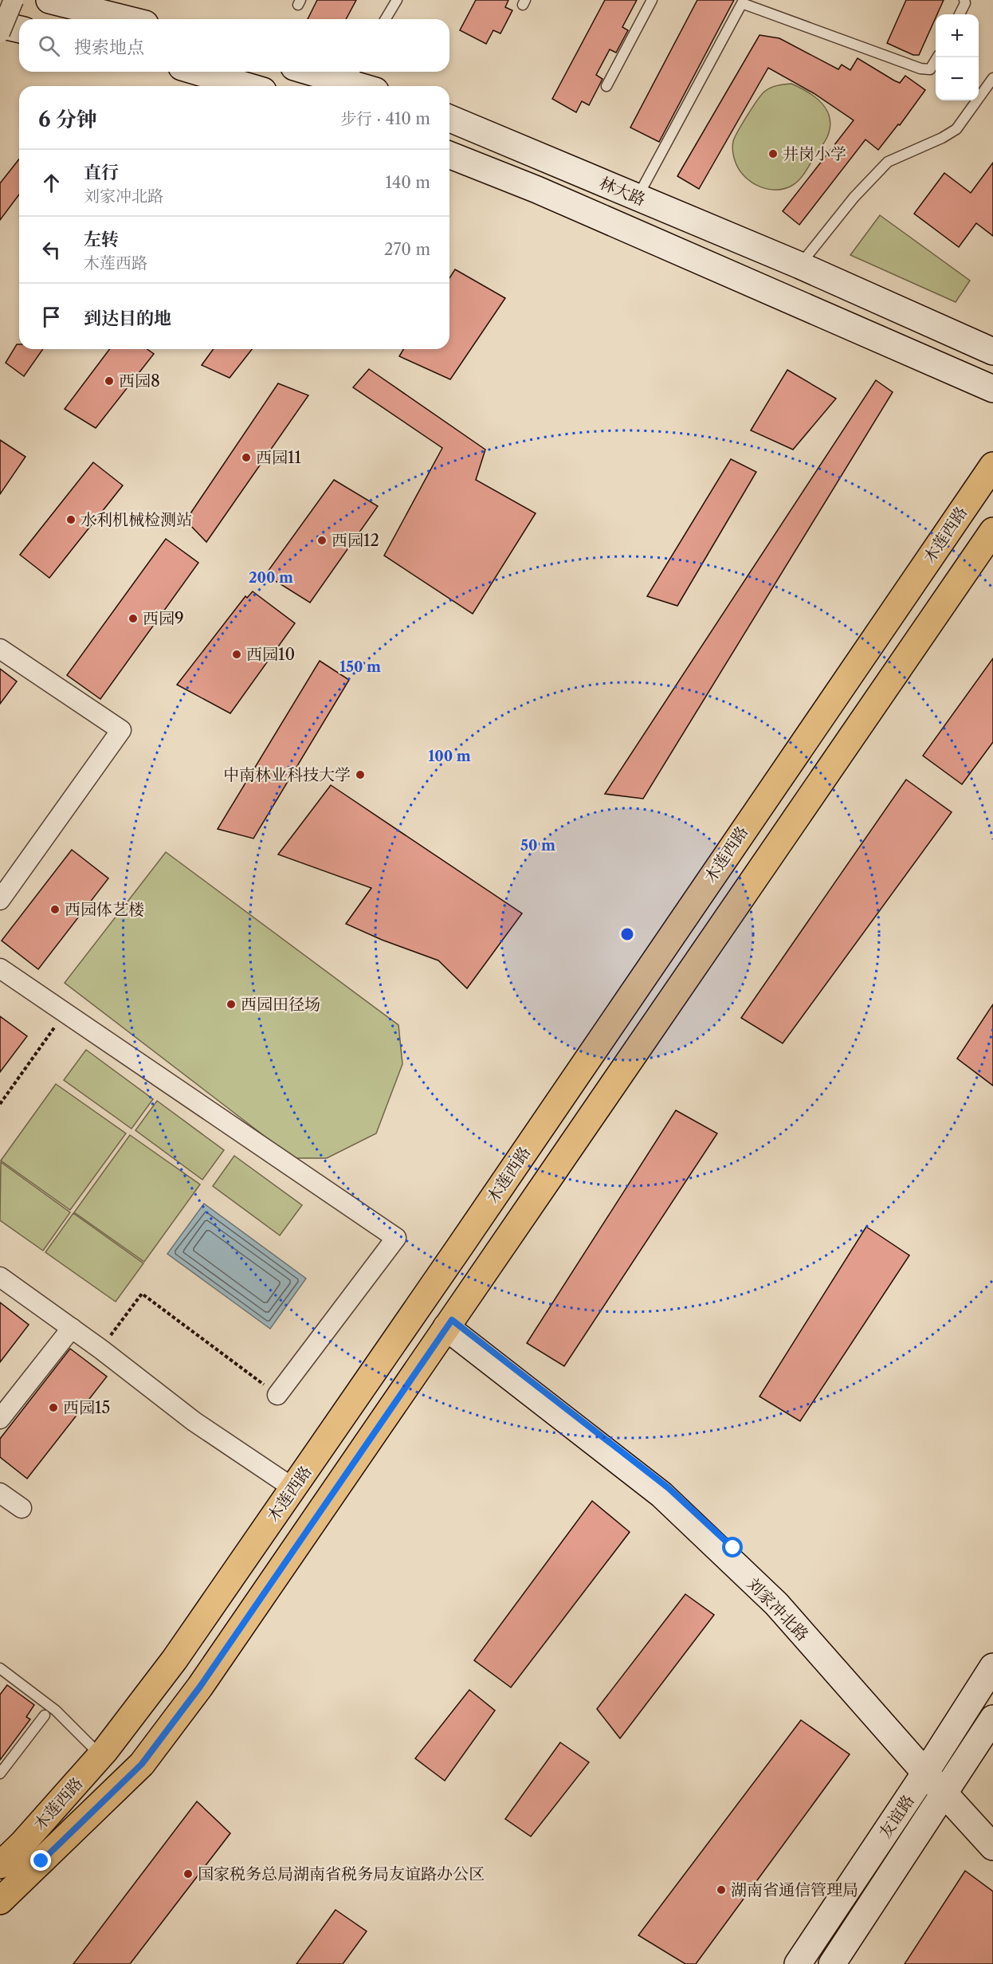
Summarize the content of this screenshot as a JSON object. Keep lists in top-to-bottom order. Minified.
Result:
{"streets":{"main road":["林大路","木莲西路","刘家冲北路","友谊路"]},"crossings":[["木莲西路","刘家冲北路"],["刘家冲北路","友谊路"]],"places":["井岗小学","西园8","西园11","水利机械检测站","西园12","西园9","西园10","中南林业科技大学","西园体艺楼","西园田径场","西园15","国家税务总局湖南省税务局友谊路办公区","湖南省通信管理局"],"page":{"map_buttons":["+","−"],"search":"搜索地点","heading":["6 分钟","步行 · 410 m"],"list":[["直行","刘家冲北路","140 m"],["左转","木莲西路","270 m"],"到达目的地"]},"rings":["200 m","150 m","100 m","50 m"]}
